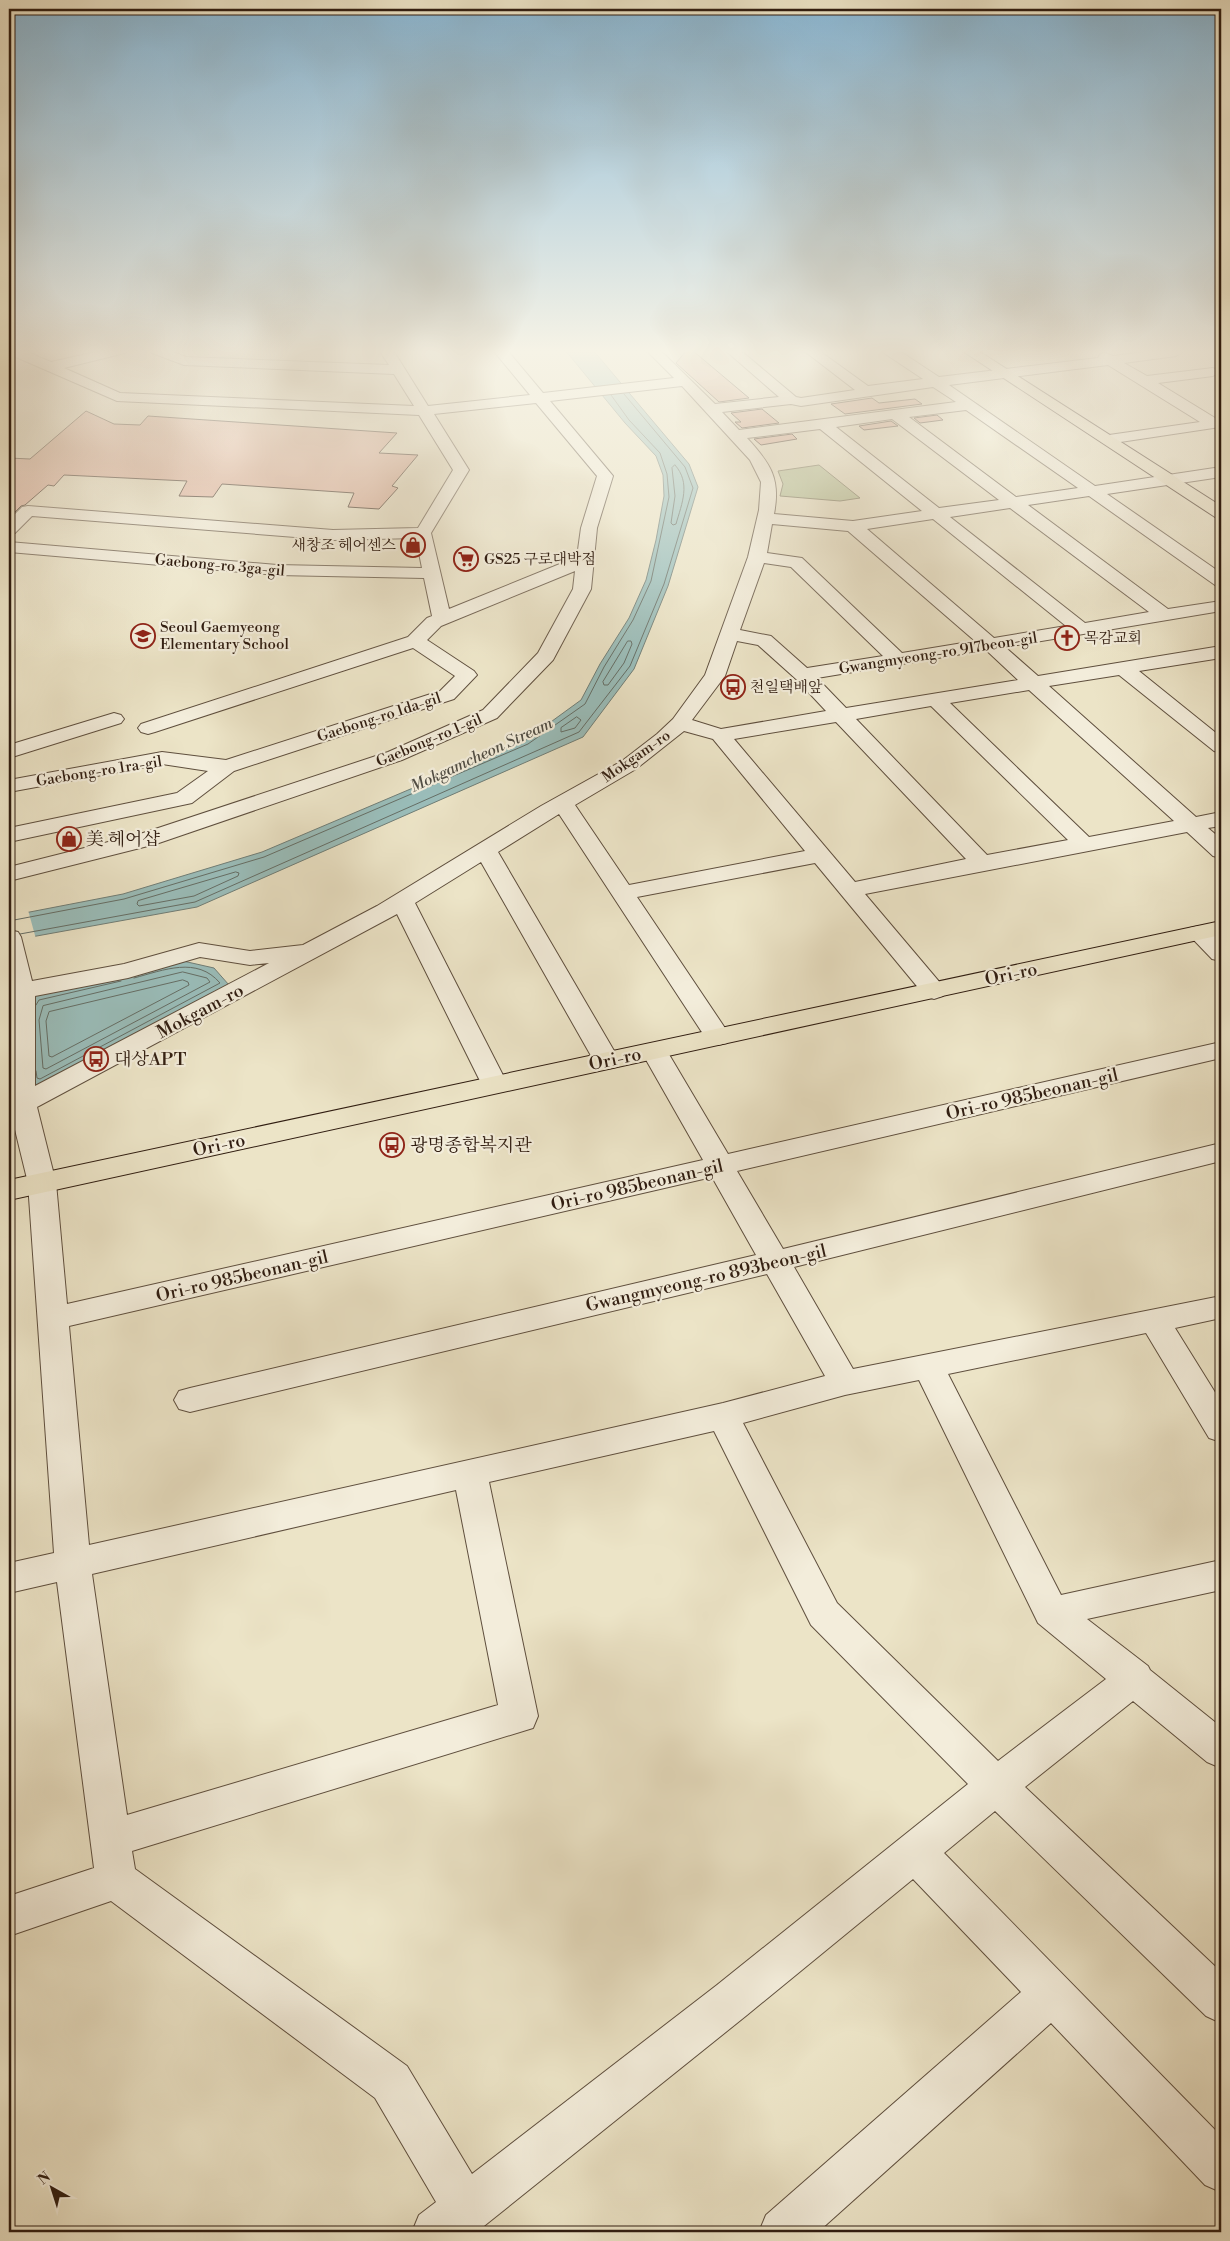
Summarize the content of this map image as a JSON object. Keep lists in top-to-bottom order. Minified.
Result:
{"streets":{"main road":["Ori-ro"],"street":["Gaebong-ro 3ga-gil","Gwangmyeong-ro 917beon-gil","Gaebong-ro 1da-gil","Gaebong-ro 1-gil","Mokgam-ro","Gaebong-ro 1ra-gil","Ori-ro 985beonan-gil","Gwangmyeong-ro 893beon-gil"]},"crossings":[["Gaebong-ro 1da-gil","Gaebong-ro 1ra-gil"]],"water":["Mokgamcheon Stream"],"places":{"shop":["새창조 헤어센스","美 헤어샵"],"supermarket":["GS25 구로대박점"],"school or university":["Seoul Gaemyeong Elementary School"],"church":["목감교회"],"bus stop":["천일택배앞","대상APT","광명종합복지관"]},"north":"top left"}
